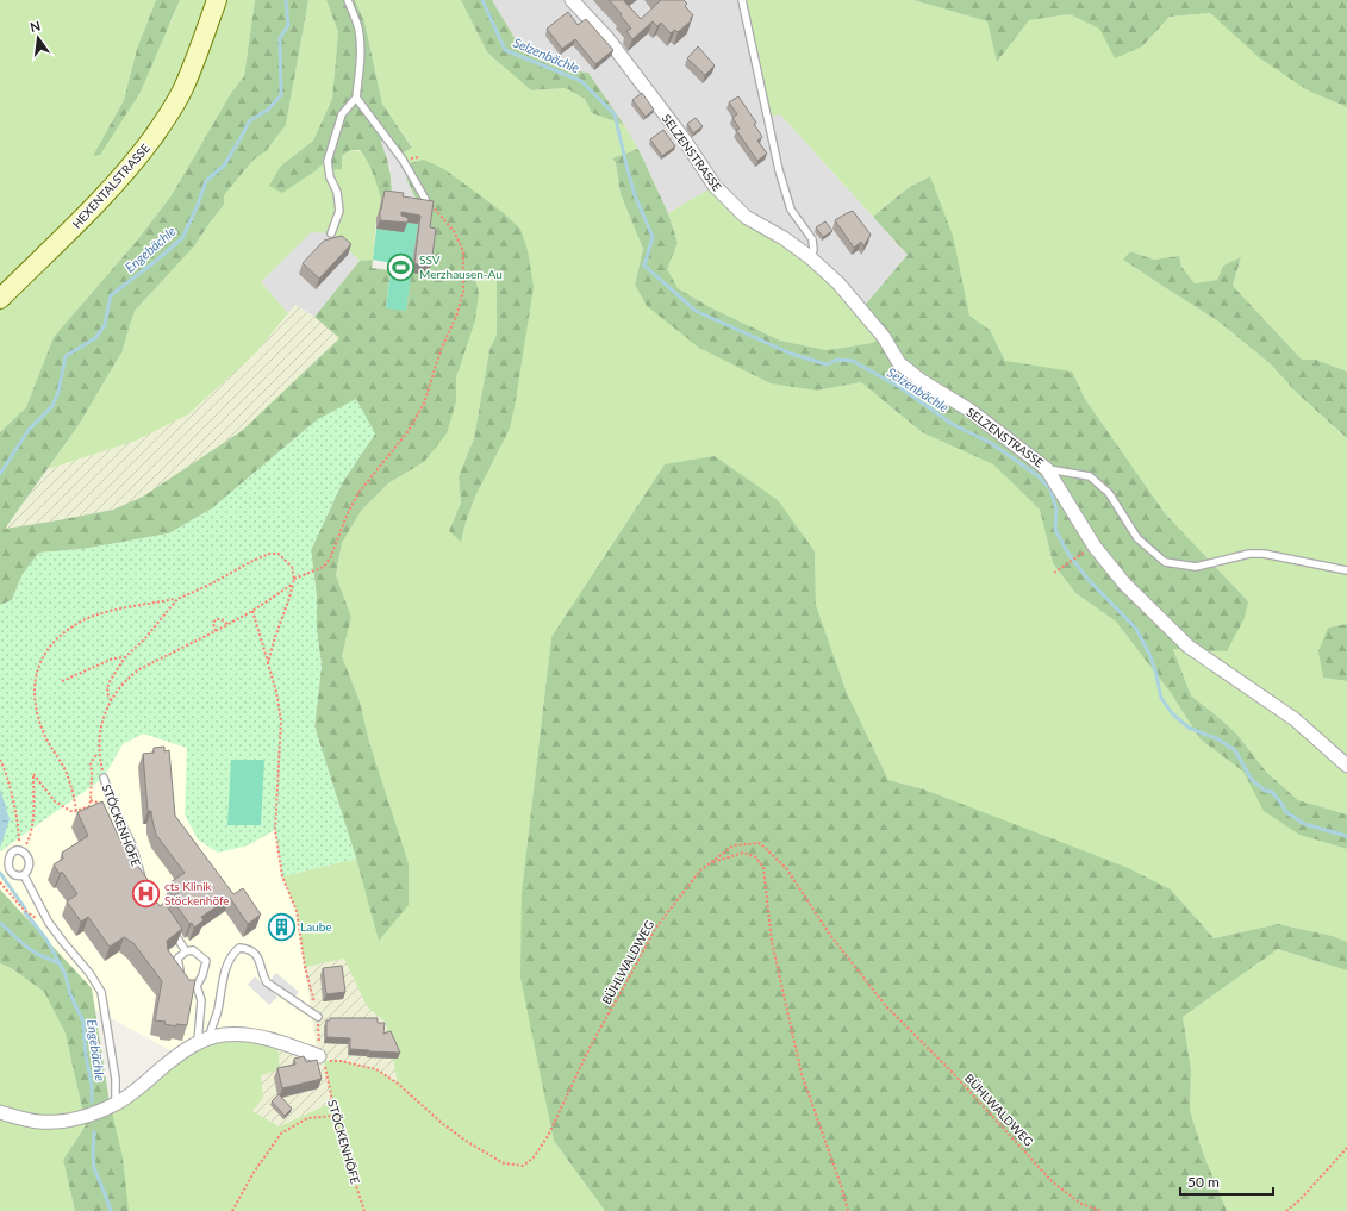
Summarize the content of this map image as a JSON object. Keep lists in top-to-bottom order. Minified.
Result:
{"streets":{"main road":["HEXENTALSTRASSE"],"street":["SELZENSTRASSE"],"lane":["STÖCKENHÖFE"],"path":["BÜHLWALDWEG"]},"crossings":[["STÖCKENHÖFE","BÜHLWALDWEG"]],"water":["Selzenbächle","Engebächle"],"places":{"sports":["SSV Merzhausen-Au"],"hospital":["cts Klinik Stöckenhöfe"],"building":["Laube"]},"scale_bar":"50 m","north":"top"}
